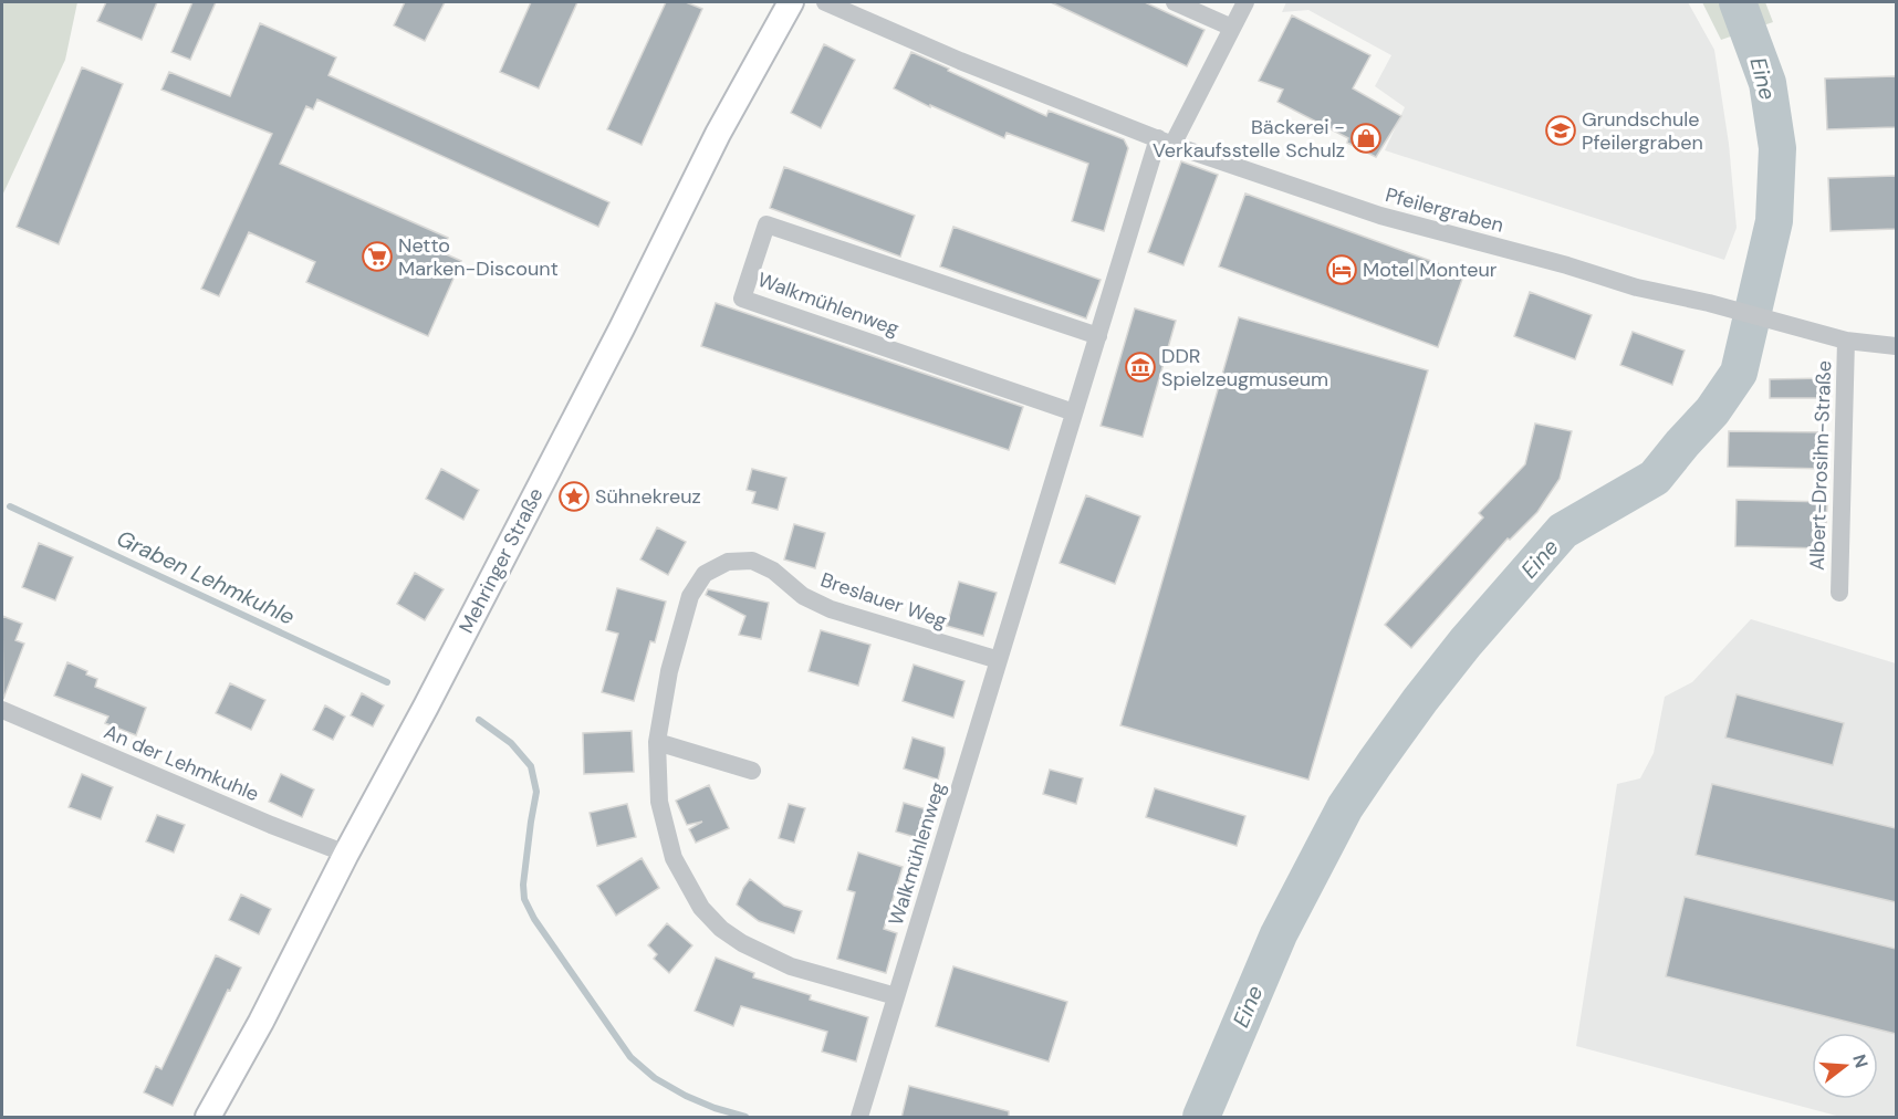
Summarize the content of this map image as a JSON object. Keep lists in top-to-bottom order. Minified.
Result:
{"streets":{"main road":["Mehringer Straße"],"street":["Pfeilergraben","Walkmühlenweg","Albert-Drosihn-Straße","Breslauer Weg","An der Lehmkuhle"]},"crossings":[["Pfeilergraben","Walkmühlenweg"],["Pfeilergraben","Albert-Drosihn-Straße"],["Walkmühlenweg","Breslauer Weg"],["Mehringer Straße","An der Lehmkuhle"]],"water":["Eine","Graben Lehmkuhle"],"places":{"school or university":["Grundschule Pfeilergraben"],"shop":["Bäckerei - Verkaufsstelle Schulz"],"supermarket":["Netto Marken-Discount"],"hotel":["Motel Monteur"],"museum":["DDR Spielzeugmuseum"],"place":["Sühnekreuz"]},"north":"right"}
